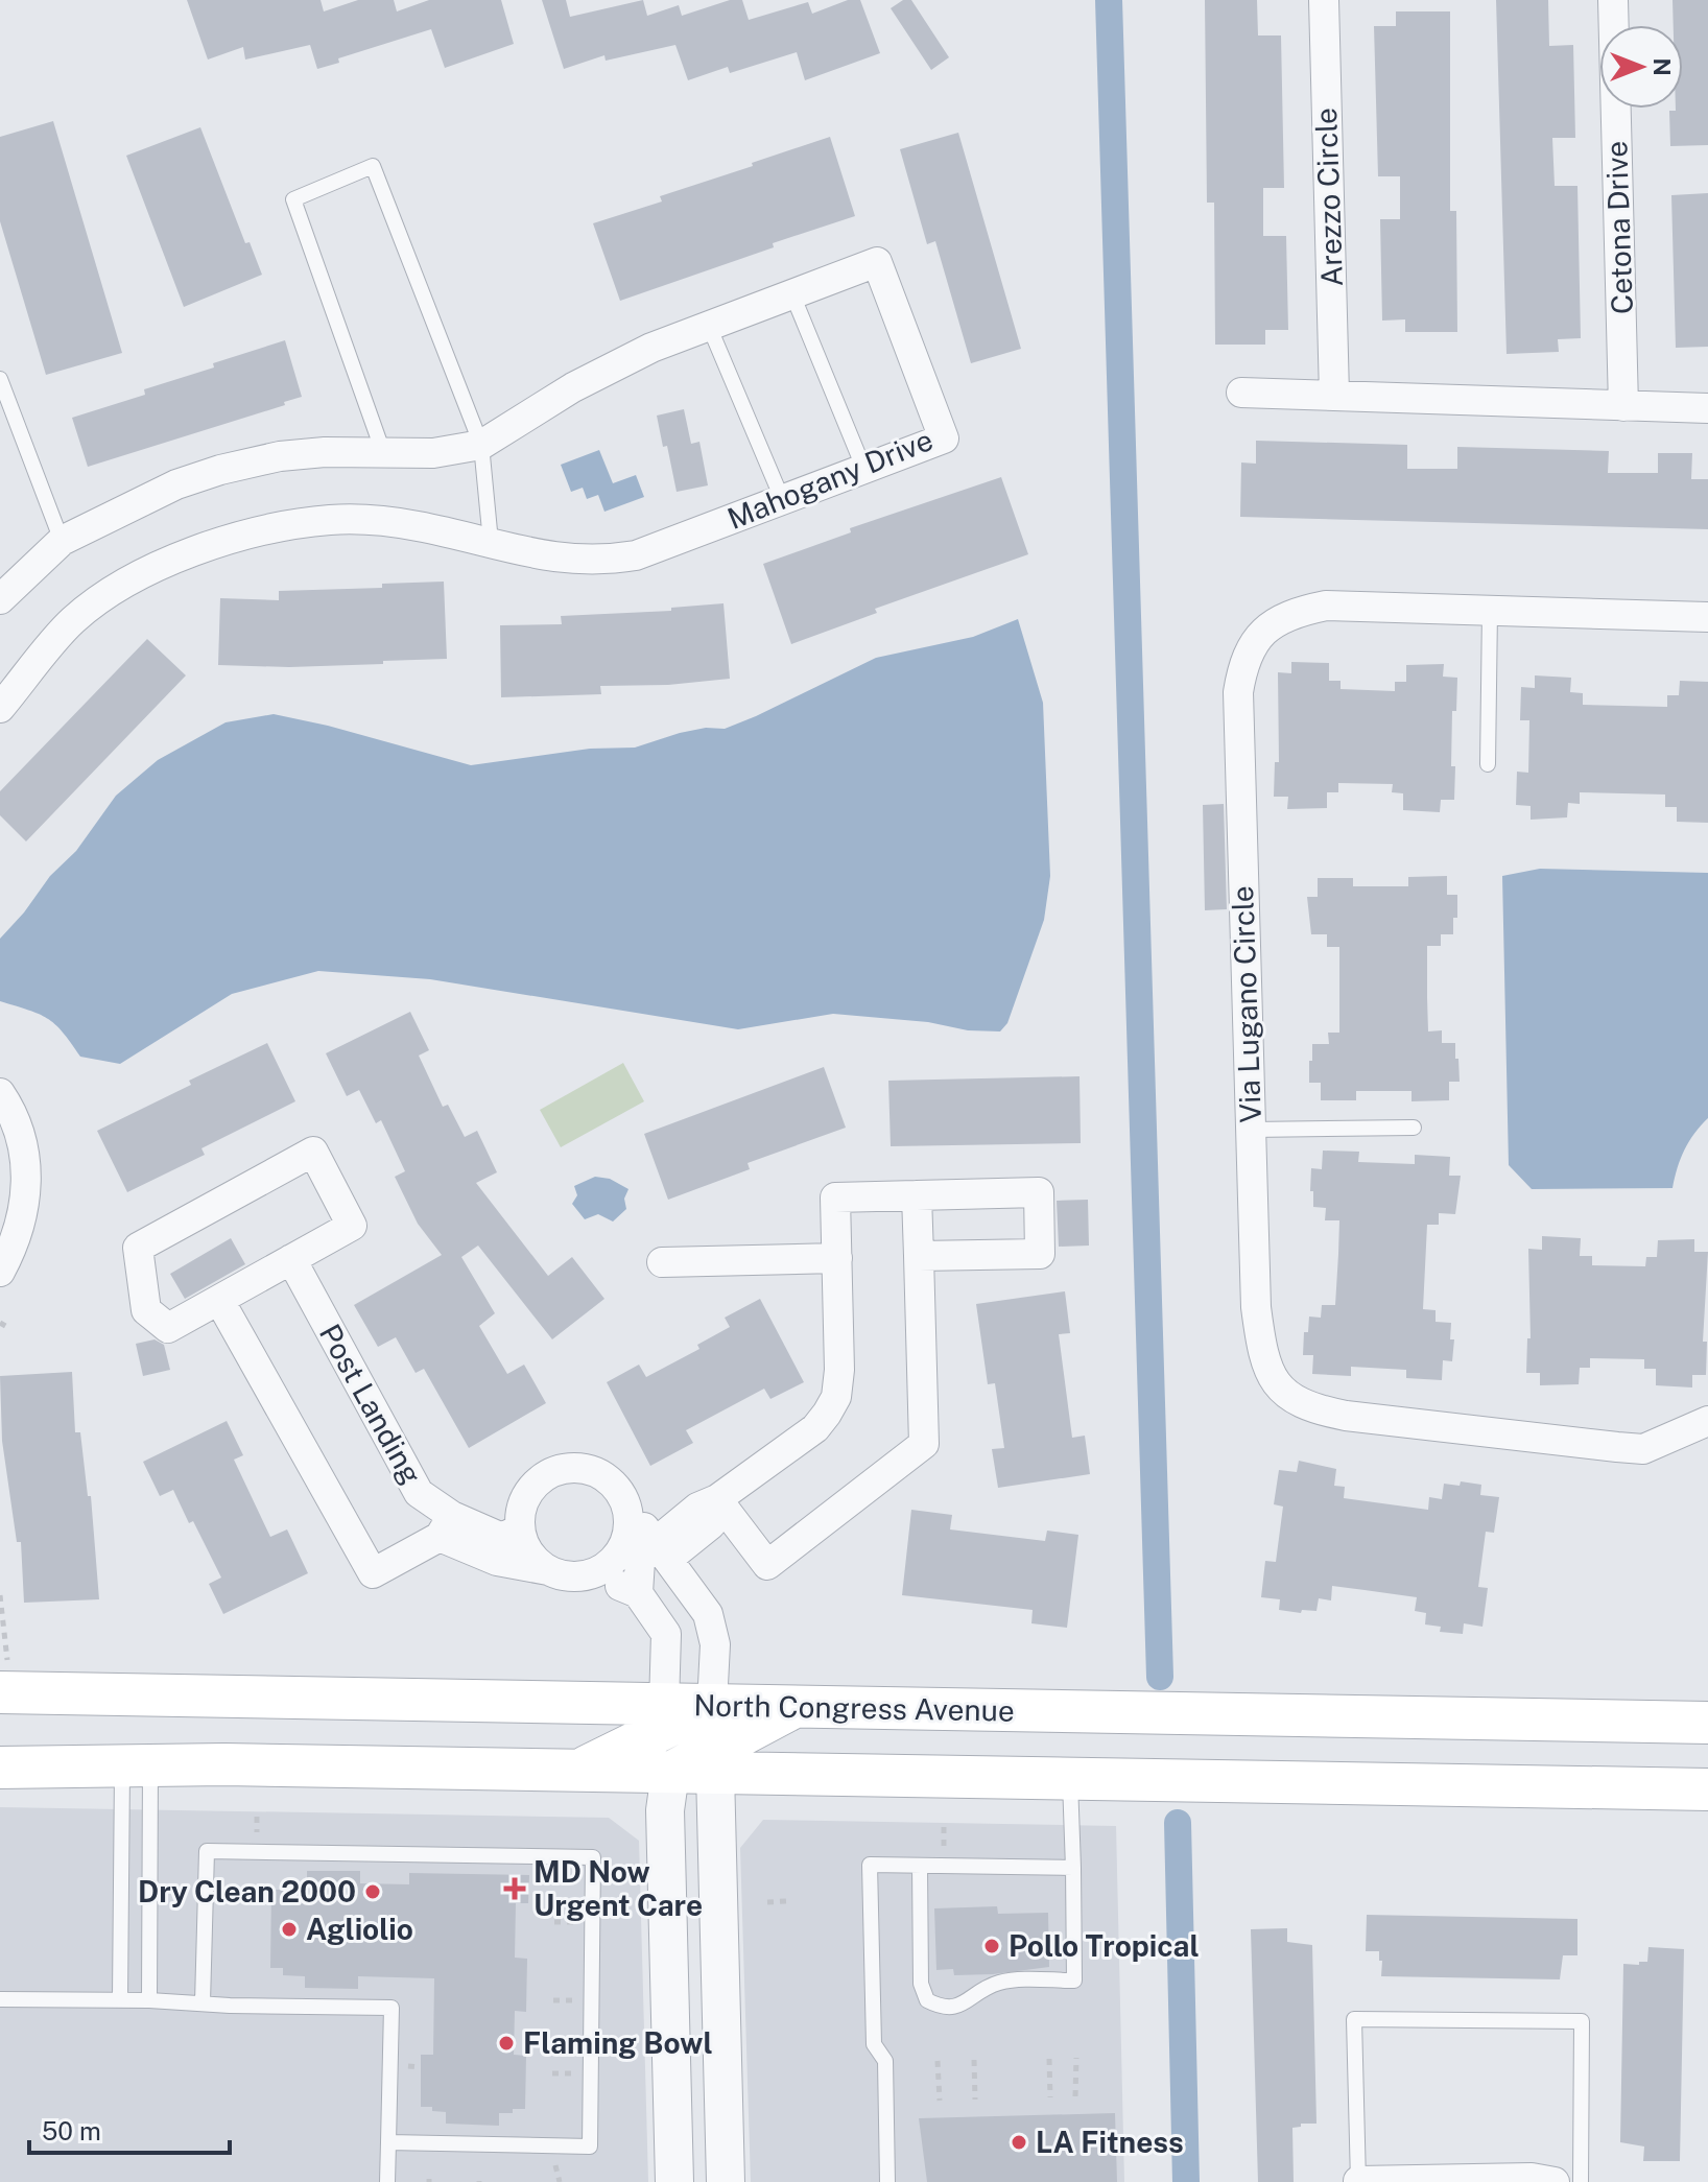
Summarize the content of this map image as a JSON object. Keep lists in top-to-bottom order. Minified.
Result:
{"streets":{"main road":["North Congress Avenue"],"street":["Arezzo Circle","Cetona Drive","Mahogany Drive","Via Lugano Circle","Post Landing"]},"places":{"health":["MD Now Urgent Care"],"other":["Dry Clean 2000","Agliolio","Pollo Tropical","Flaming Bowl","LA Fitness"]},"scale_bar":"50 m","north":"right"}
